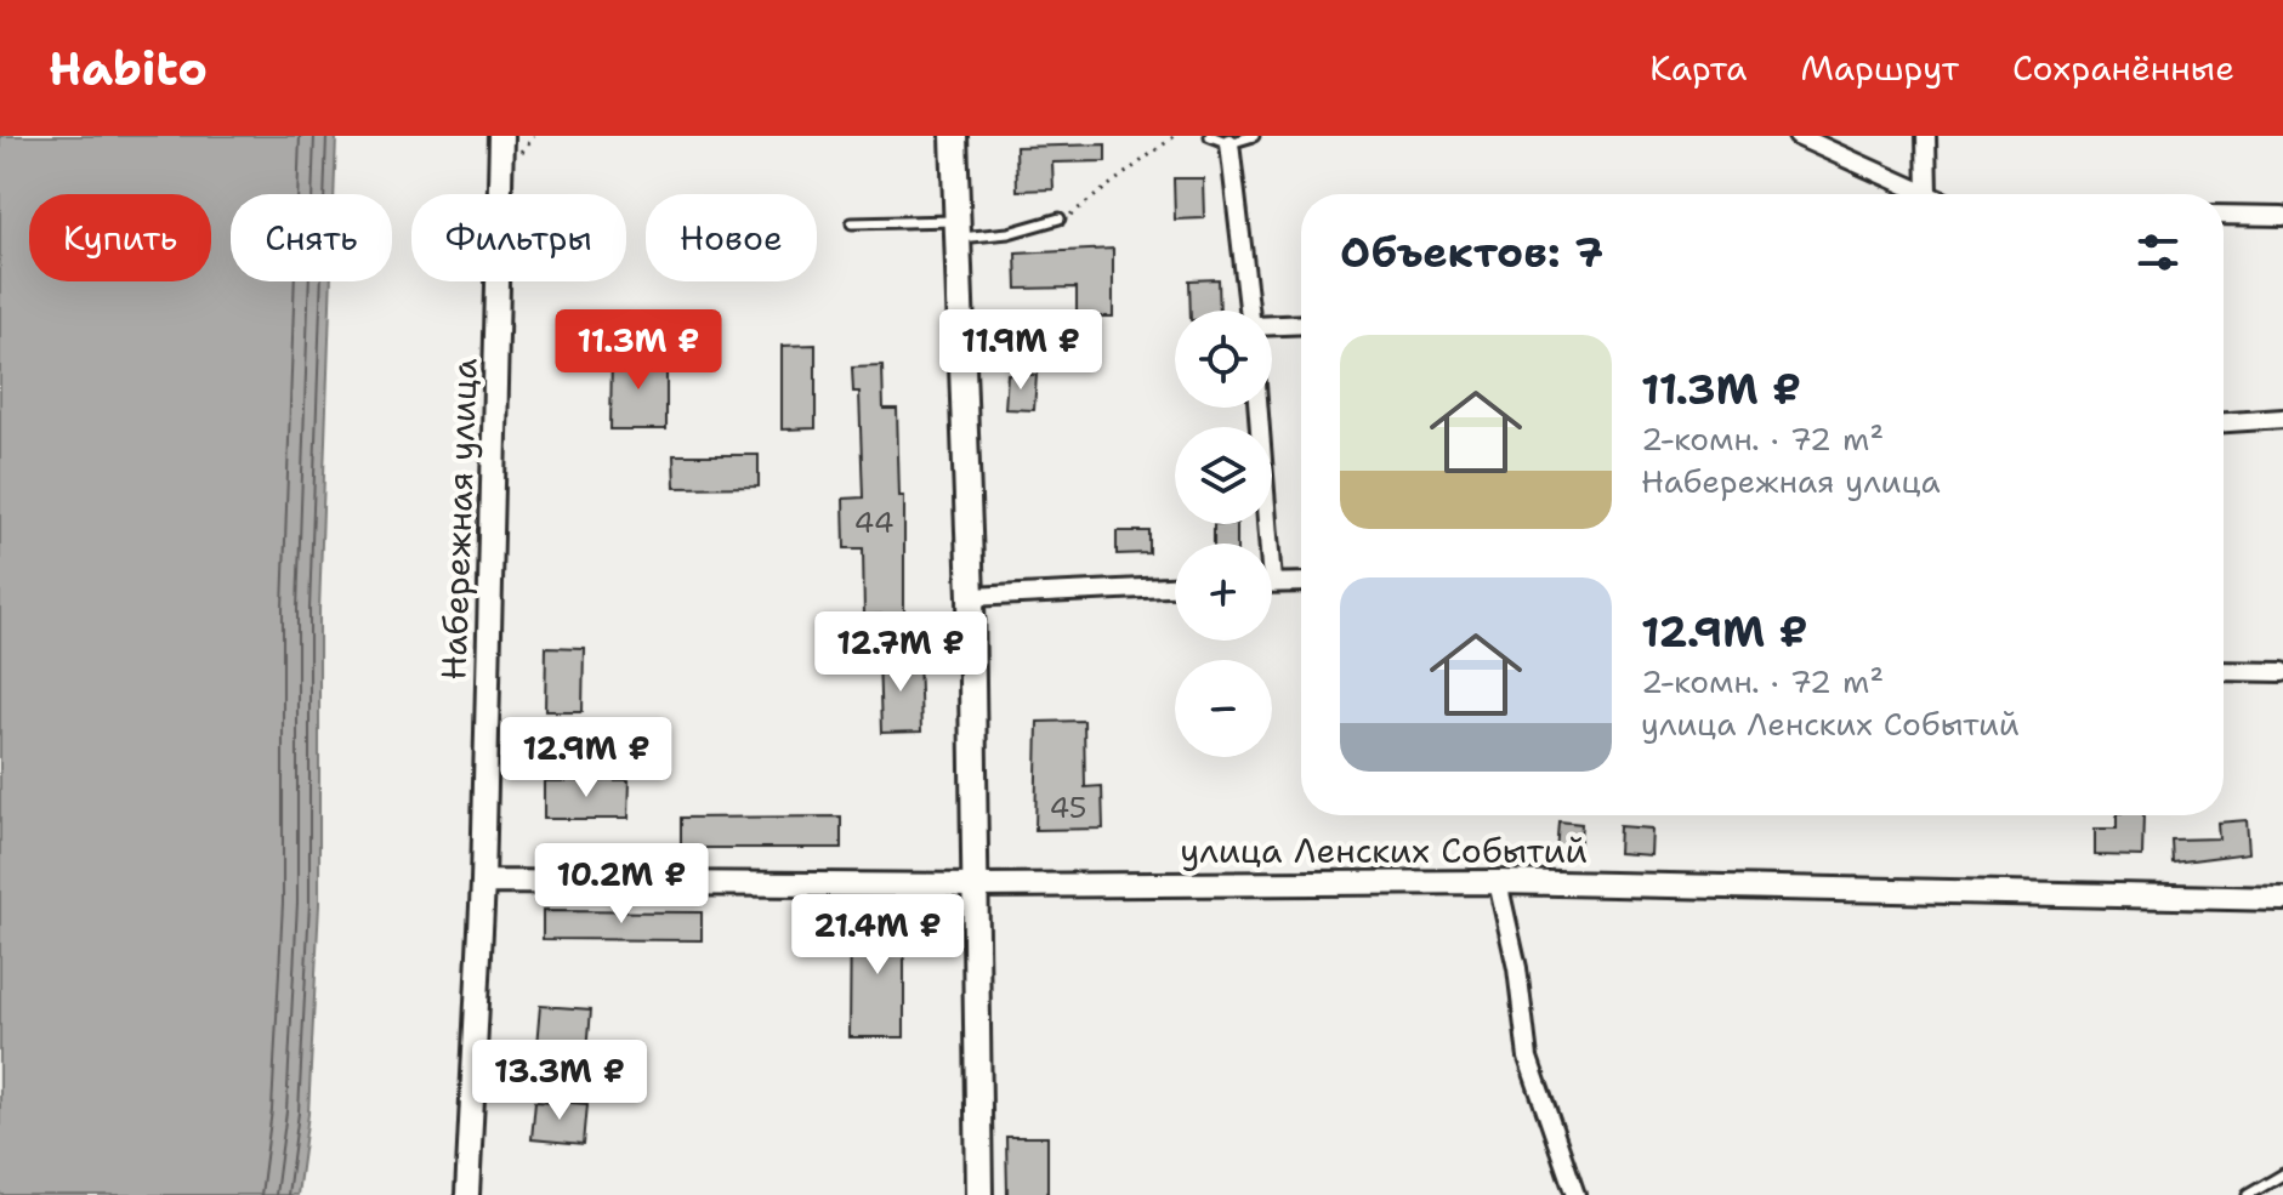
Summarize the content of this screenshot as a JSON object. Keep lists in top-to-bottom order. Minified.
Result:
{"streets":{"street":["Набережная улица","улица Ленских Событий"]},"crossings":[["Набережная улица","улица Ленских Событий"]],"house_numbers":["44","45"],"page":{"header":"Habito","nav":["Карта","Маршрут","Сохранённые"],"chip":["Купить","Снять","Фильтры","Новое"],"heading":"Объектов: 7","price":["11.3M ₽","11.9M ₽","12.7M ₽","12.9M ₽","10.2M ₽","21.4M ₽","13.3M ₽"],"map_buttons":["+","−"],"list":[{"name":"11.3M ₽","note":"2-комн. · 72 m² · Набережная улица"},{"name":"12.9M ₽","note":"2-комн. · 72 m² · улица Ленских Событий"}]}}
